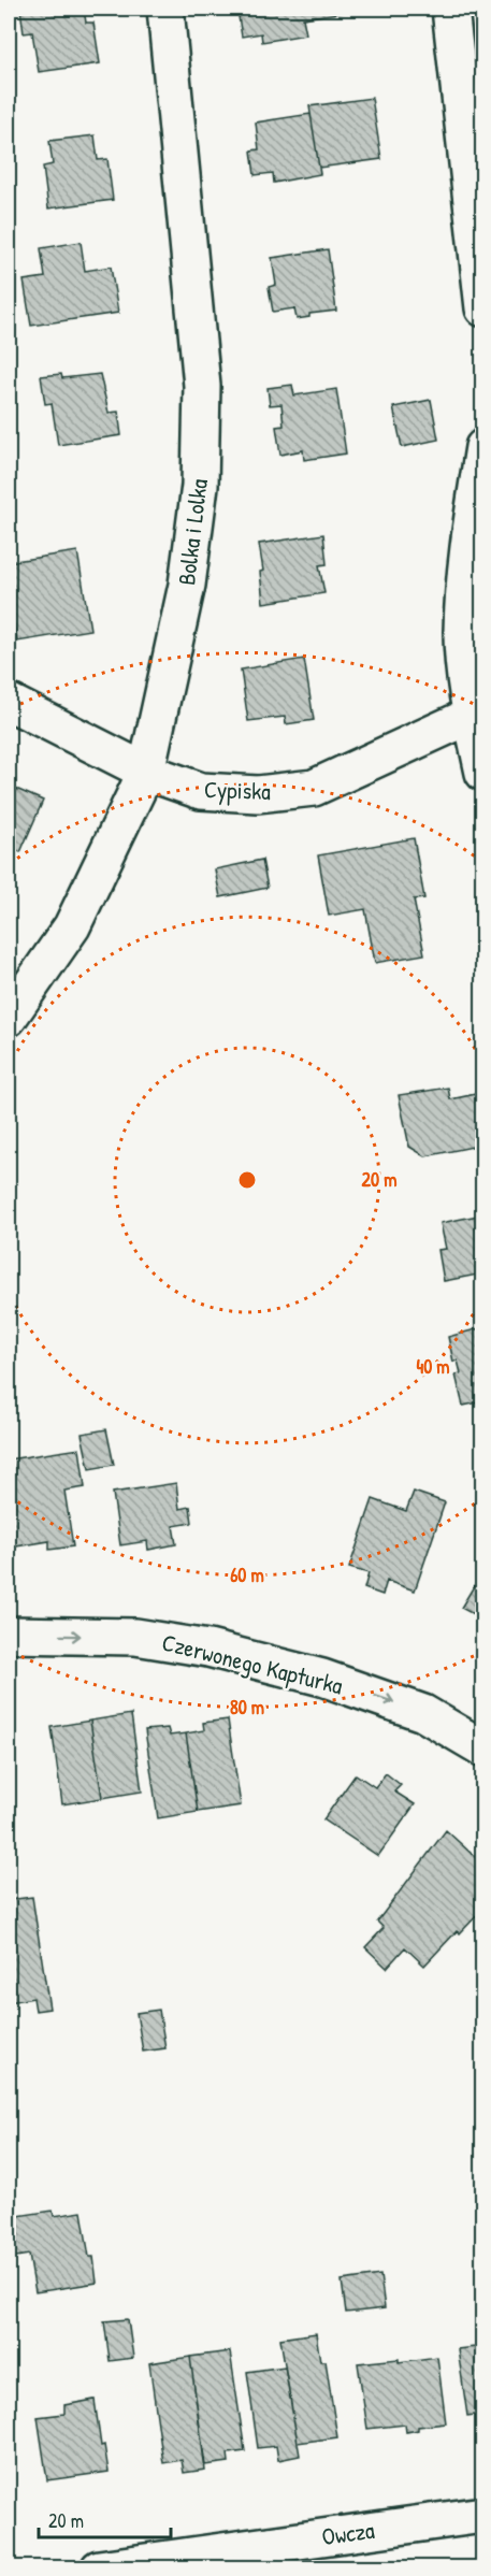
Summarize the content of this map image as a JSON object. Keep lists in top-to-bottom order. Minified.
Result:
{"streets":{"street":["Bolka i Lolka","Cypiska","Czerwonego Kapturka","Owcza"]},"crossings":[["Bolka i Lolka","Cypiska"]],"one_way":["Czerwonego Kapturka"],"scale_bar":"20 m","rings":["20 m","40 m","60 m","80 m"]}
